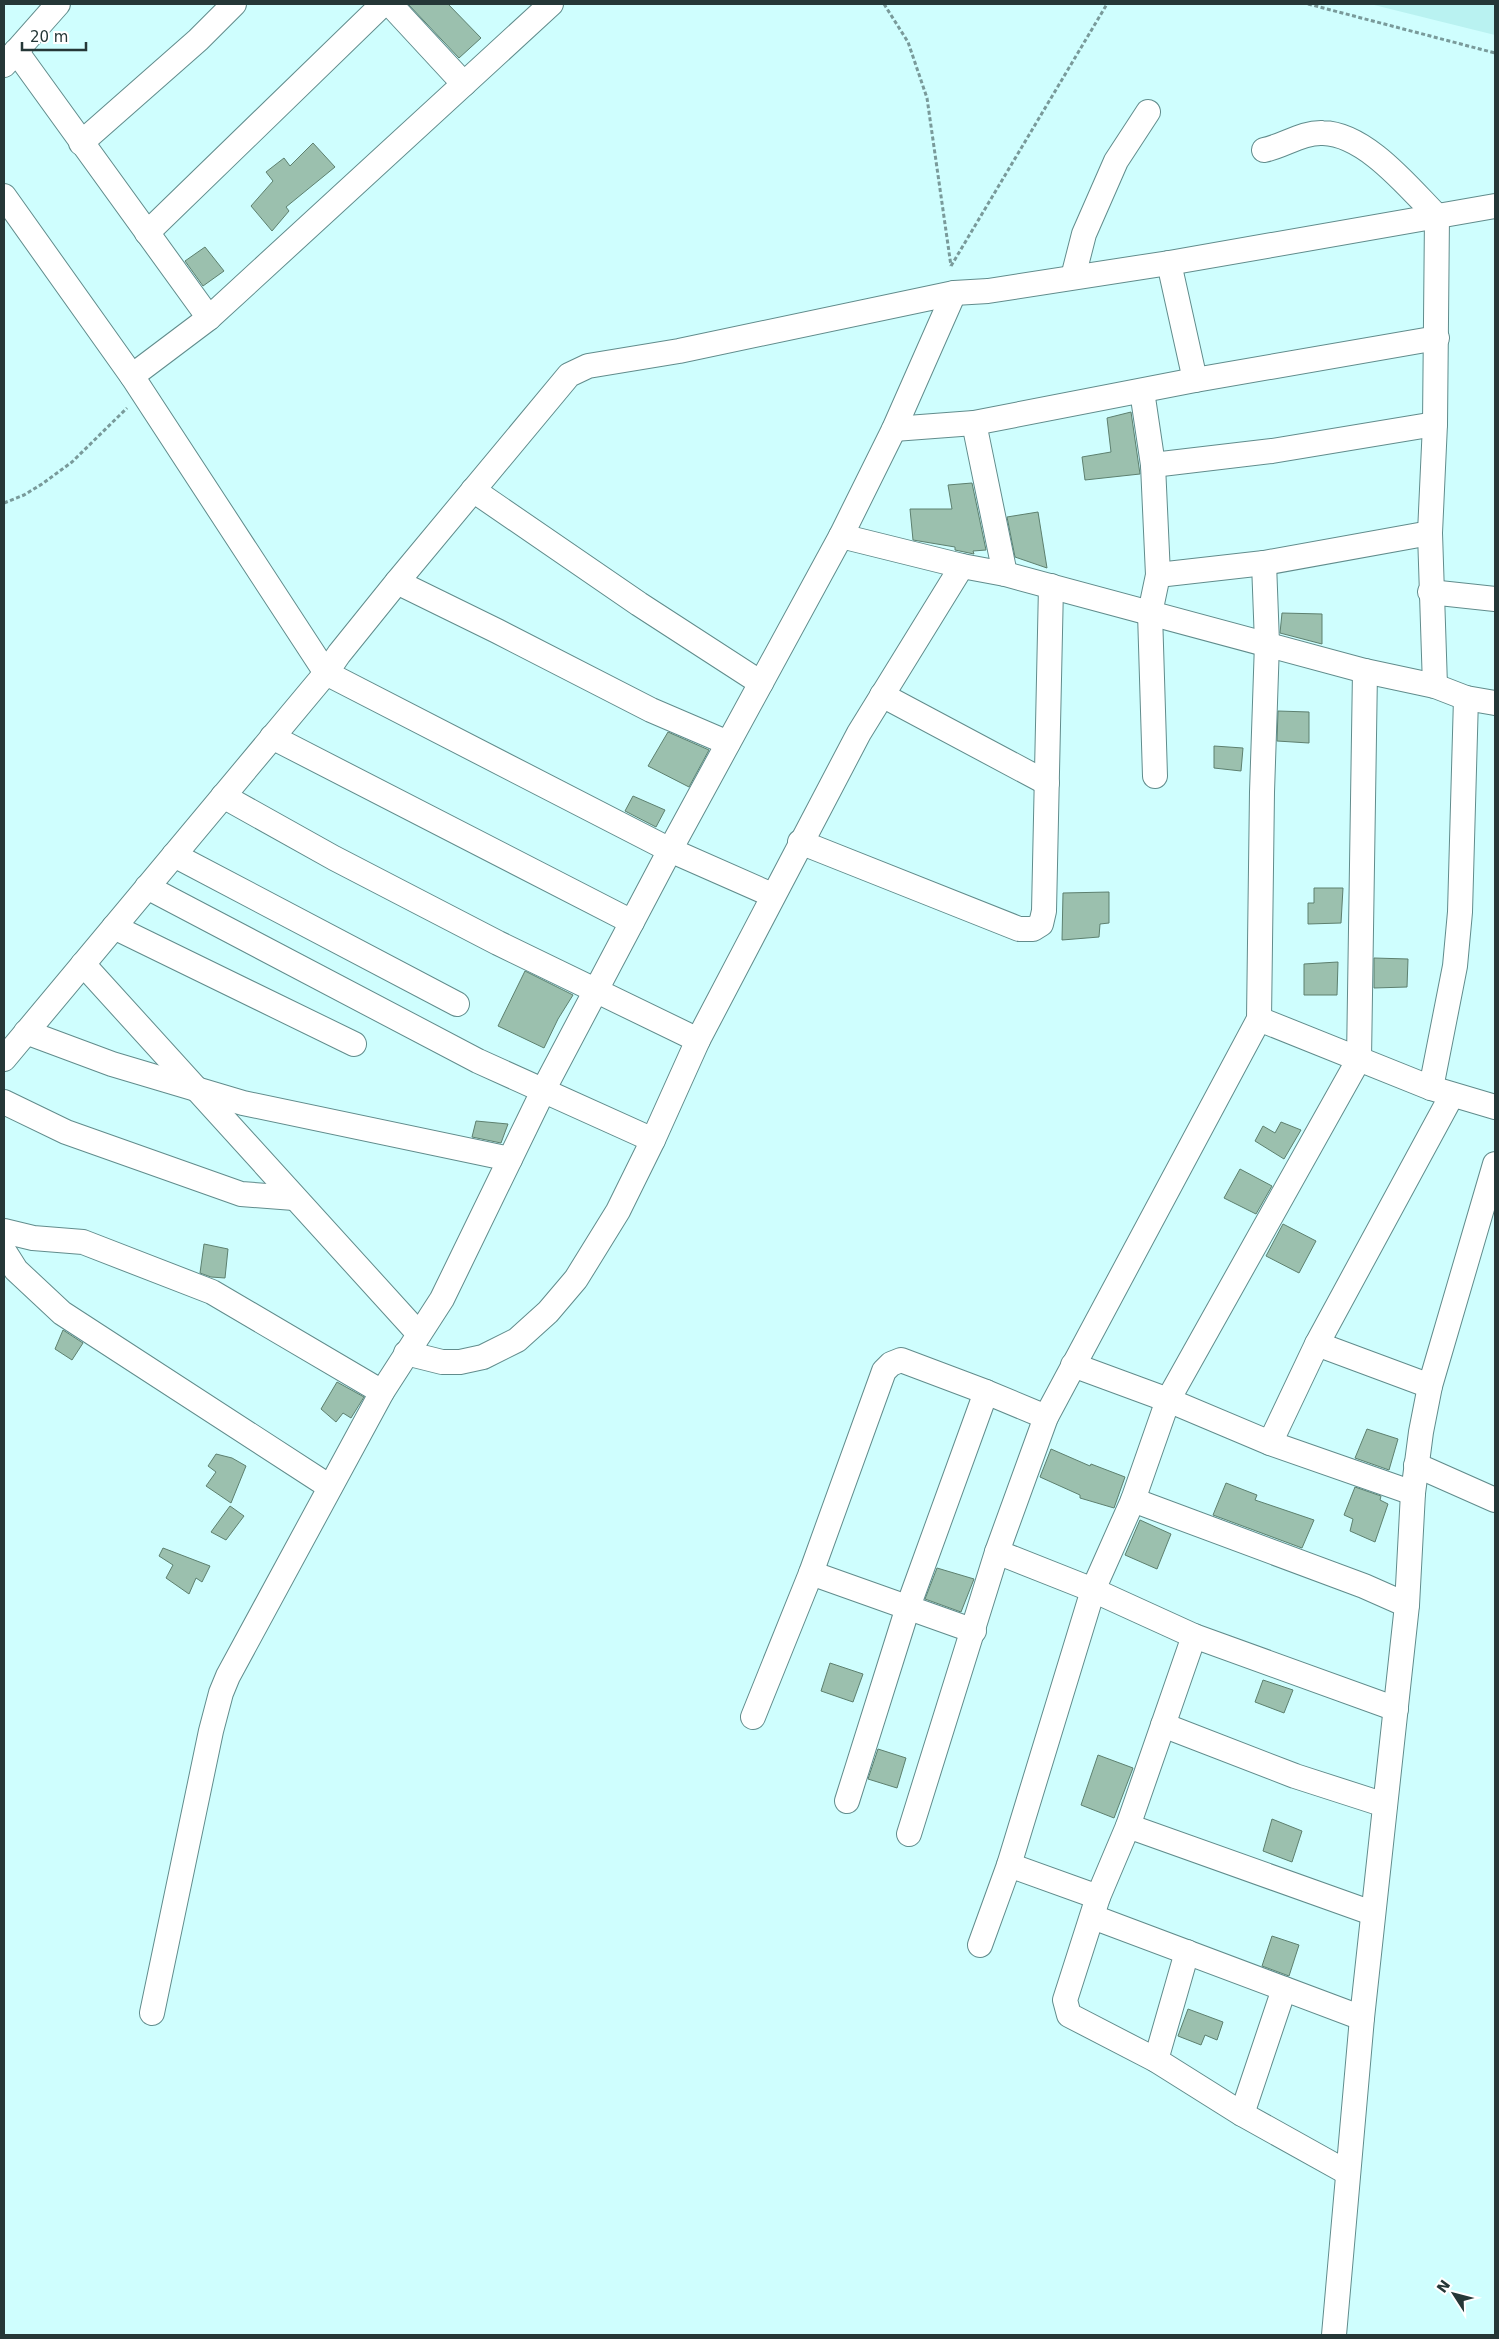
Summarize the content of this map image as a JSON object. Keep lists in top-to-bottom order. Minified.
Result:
{"scale_bar":"20 m","north":"top left"}
